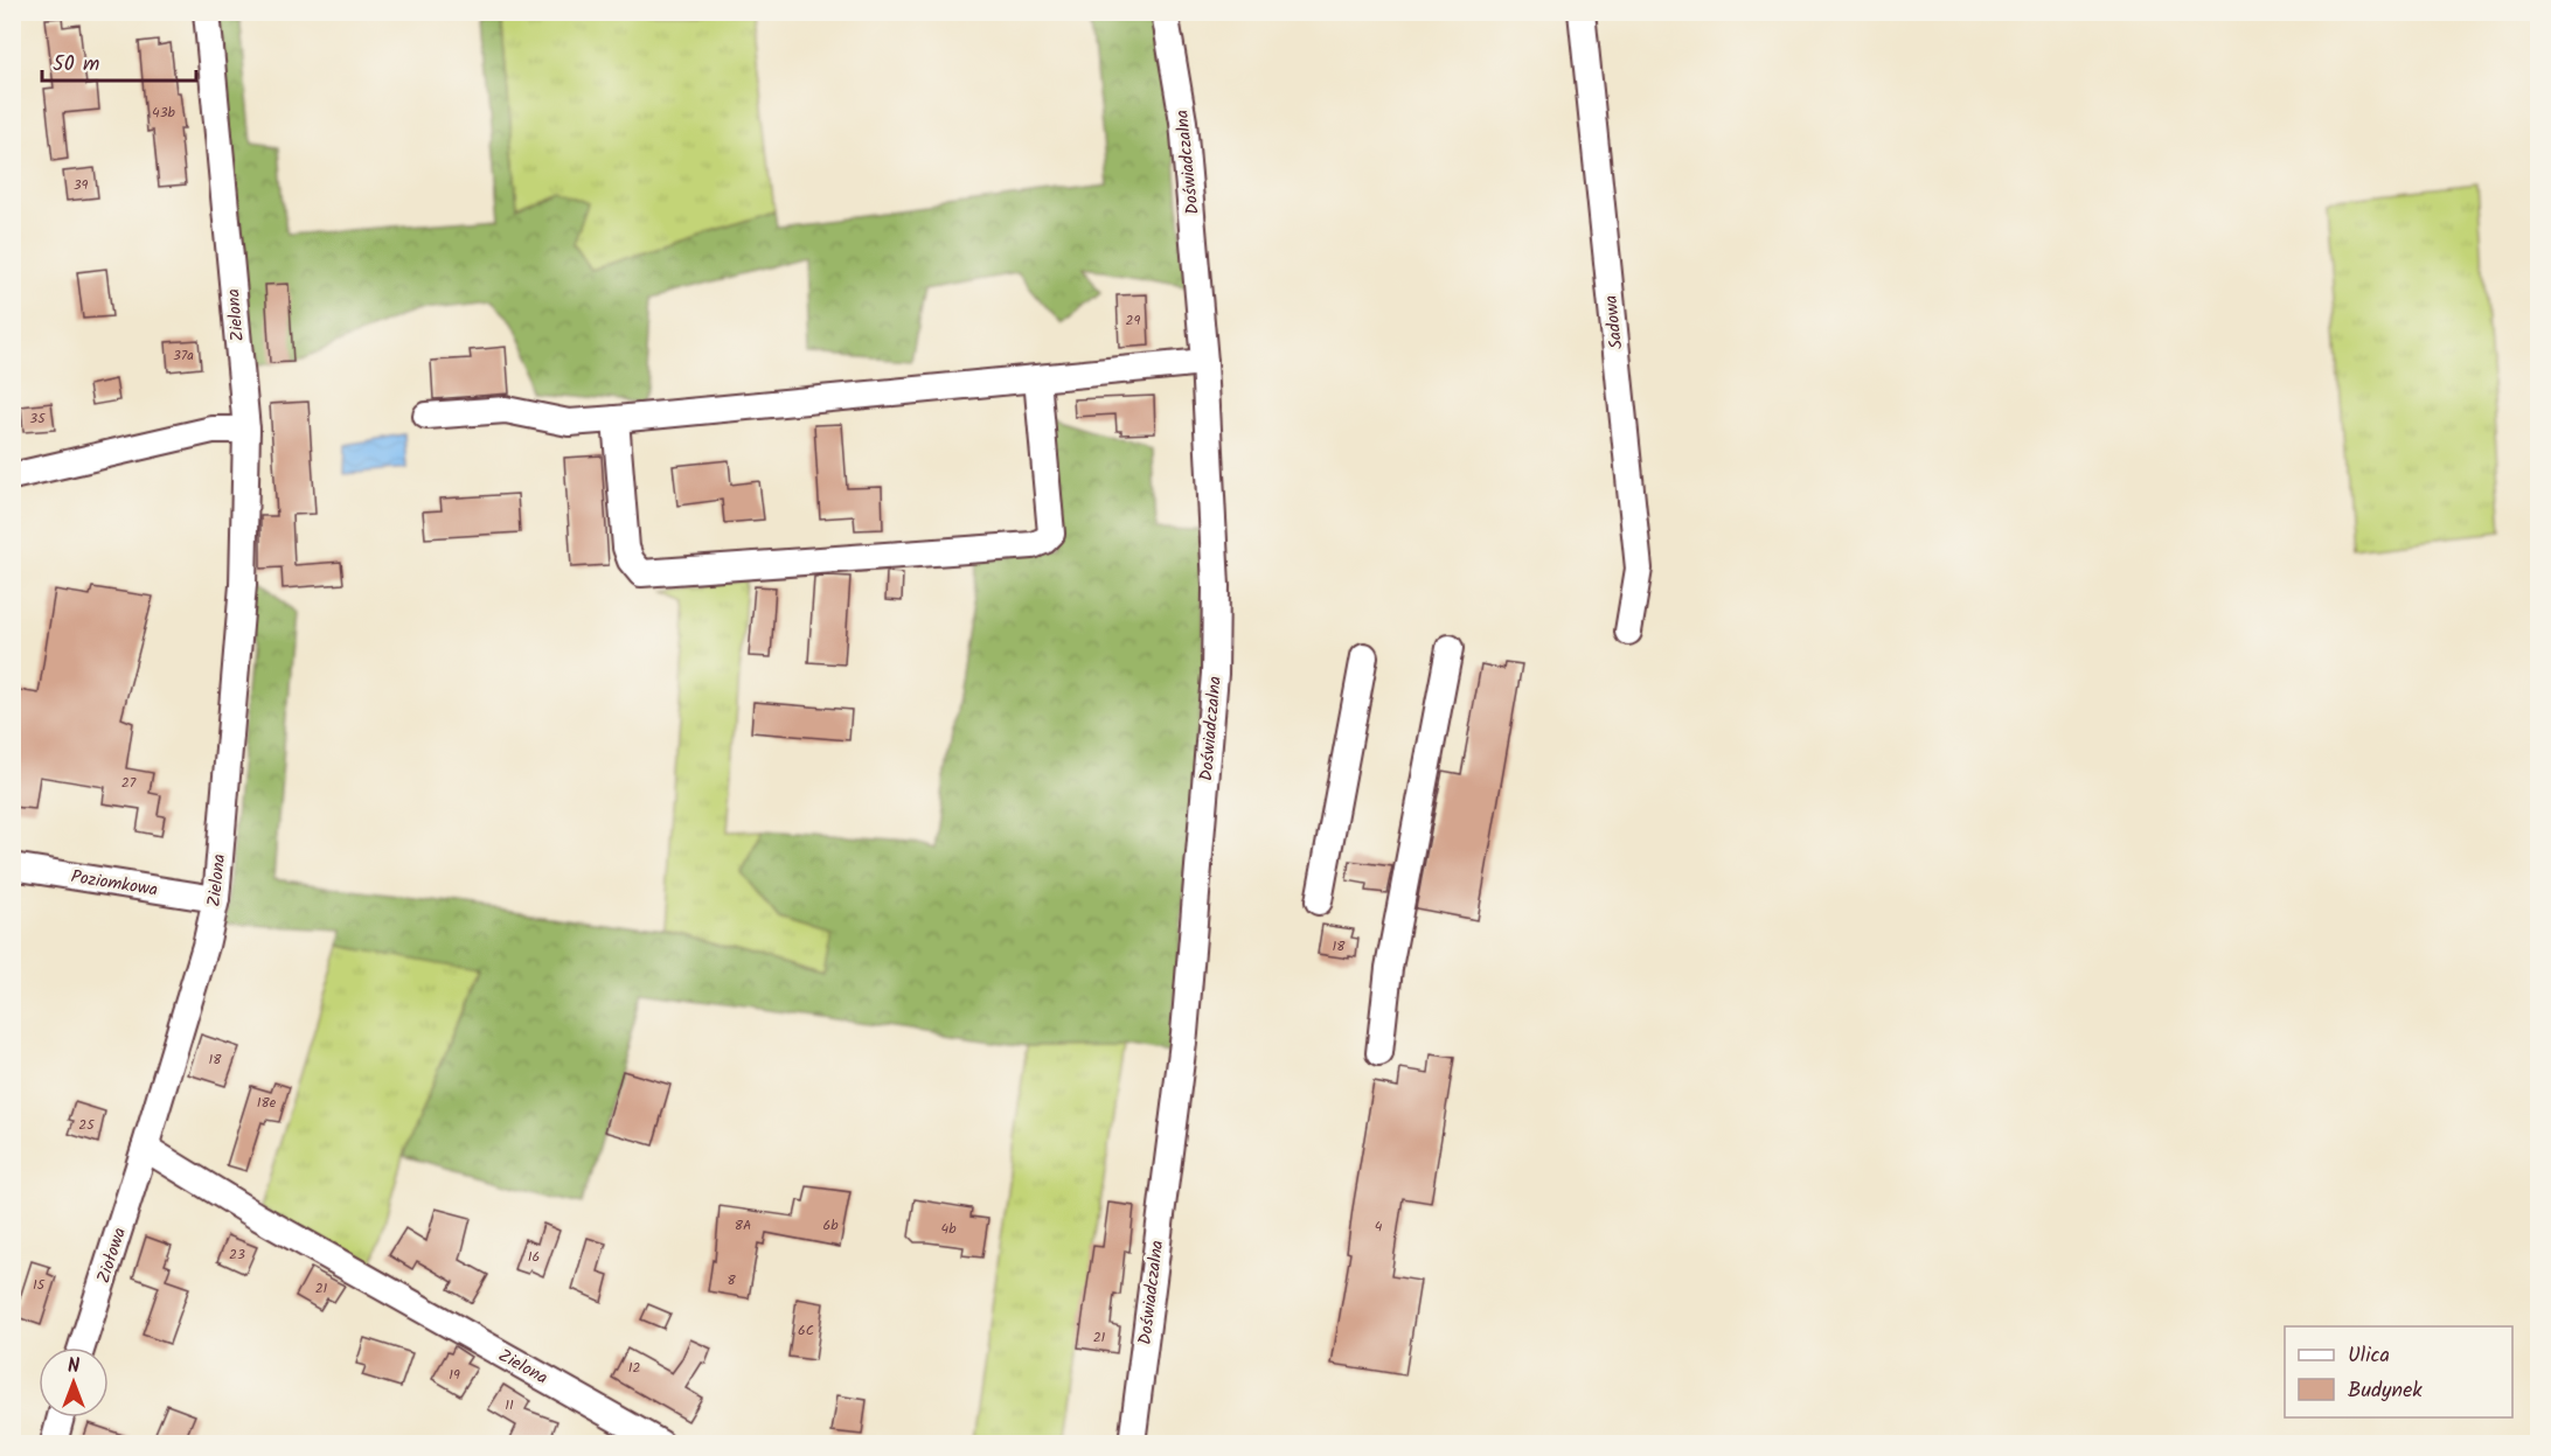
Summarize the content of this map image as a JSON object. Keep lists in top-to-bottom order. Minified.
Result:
{"streets":{"street":["Doświadczalna","Zielona","Sadowa","Poziomkowa","Ziołowa"]},"crossings":[["Zielona","Poziomkowa"],["Zielona","Ziołowa"]],"house_numbers":["43b","39","29","37a","35","27","18","18","18e","25","8A","6b","4","4b","23","16","8","15","21","6C","21","12","19","11"],"legend":["Ulica","Budynek"],"scale_bar":"50 m","north":"top"}
